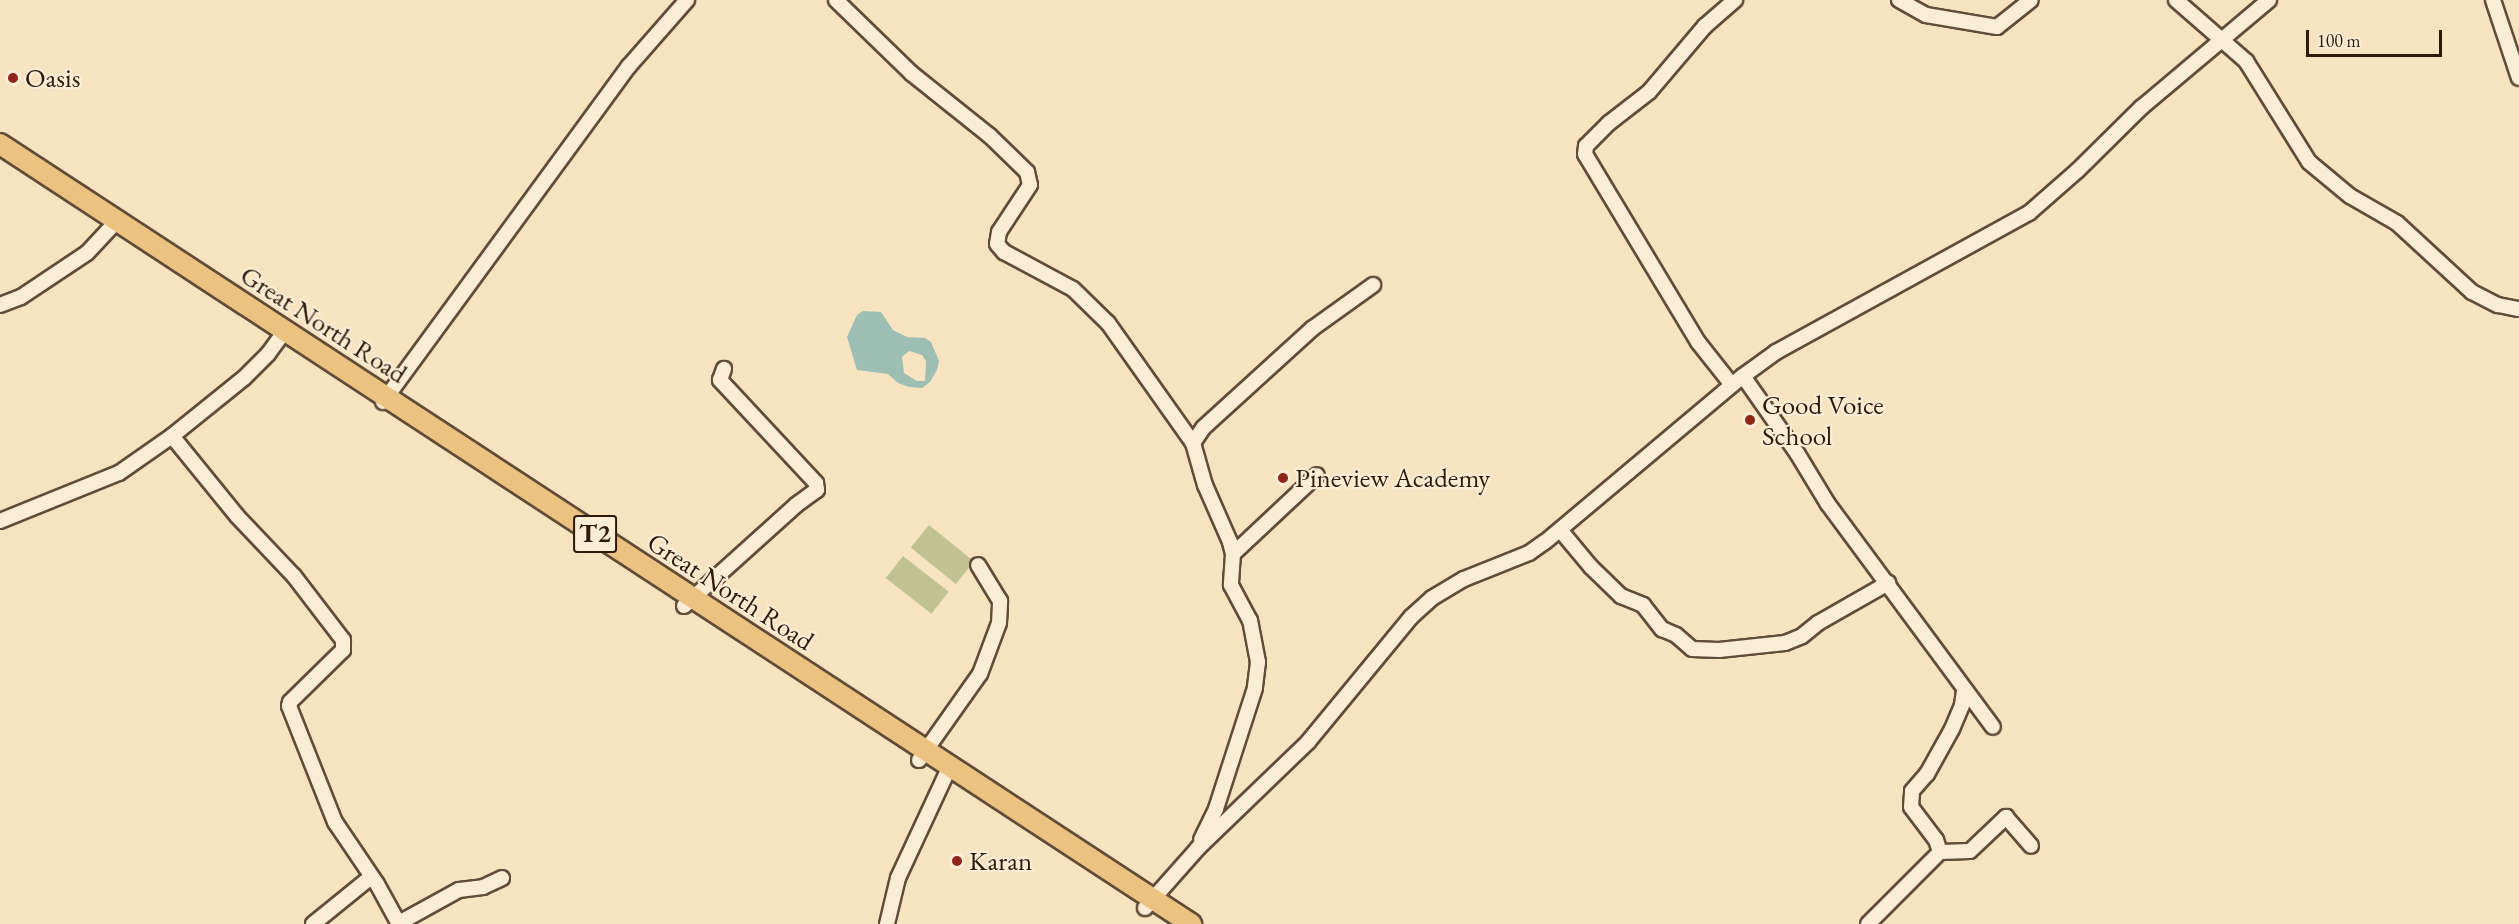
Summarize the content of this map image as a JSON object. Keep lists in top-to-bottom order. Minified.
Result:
{"streets":{"highway":["Great North Road","T2"]},"places":["Oasis","Good Voice School","Pineview Academy","Karan"],"scale_bar":"100 m"}
